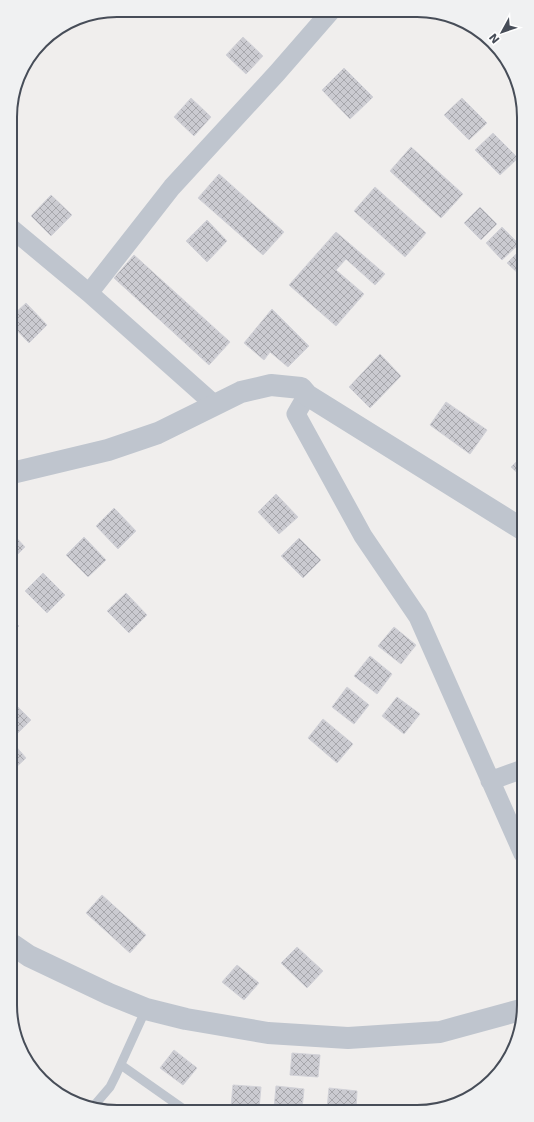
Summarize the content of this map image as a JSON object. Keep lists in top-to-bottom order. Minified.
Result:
{"north":"bottom left"}
